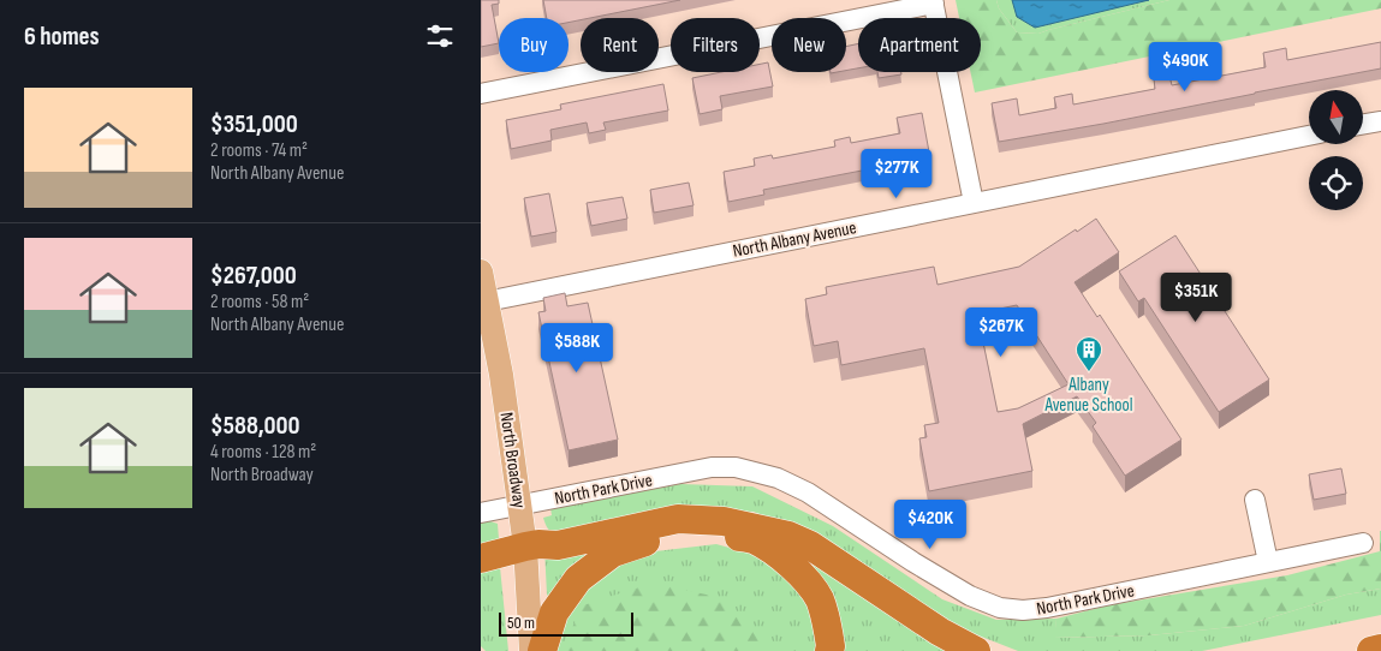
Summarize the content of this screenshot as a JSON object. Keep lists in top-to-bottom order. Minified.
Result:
{"streets":{"main road":["North Broadway"],"street":["North Albany Avenue","North Park Drive"]},"crossings":[["North Albany Avenue","North Broadway"],["North Broadway","North Park Drive"]],"places":{"building":["Albany Avenue School"]},"scale_bar":"50 m","north":"top","page":{"heading":"6 homes","chip":["Buy","Rent","Filters","New","Apartment"],"price":["$490K","$277K","$351K","$267K","$588K","$420K"],"list":[{"name":"$351,000","note":"2 rooms · 74 m² · North Albany Avenue"},{"name":"$267,000","note":"2 rooms · 58 m² · North Albany Avenue"},{"name":"$588,000","note":"4 rooms · 128 m² · North Broadway"}],"scale":"50 m"}}
